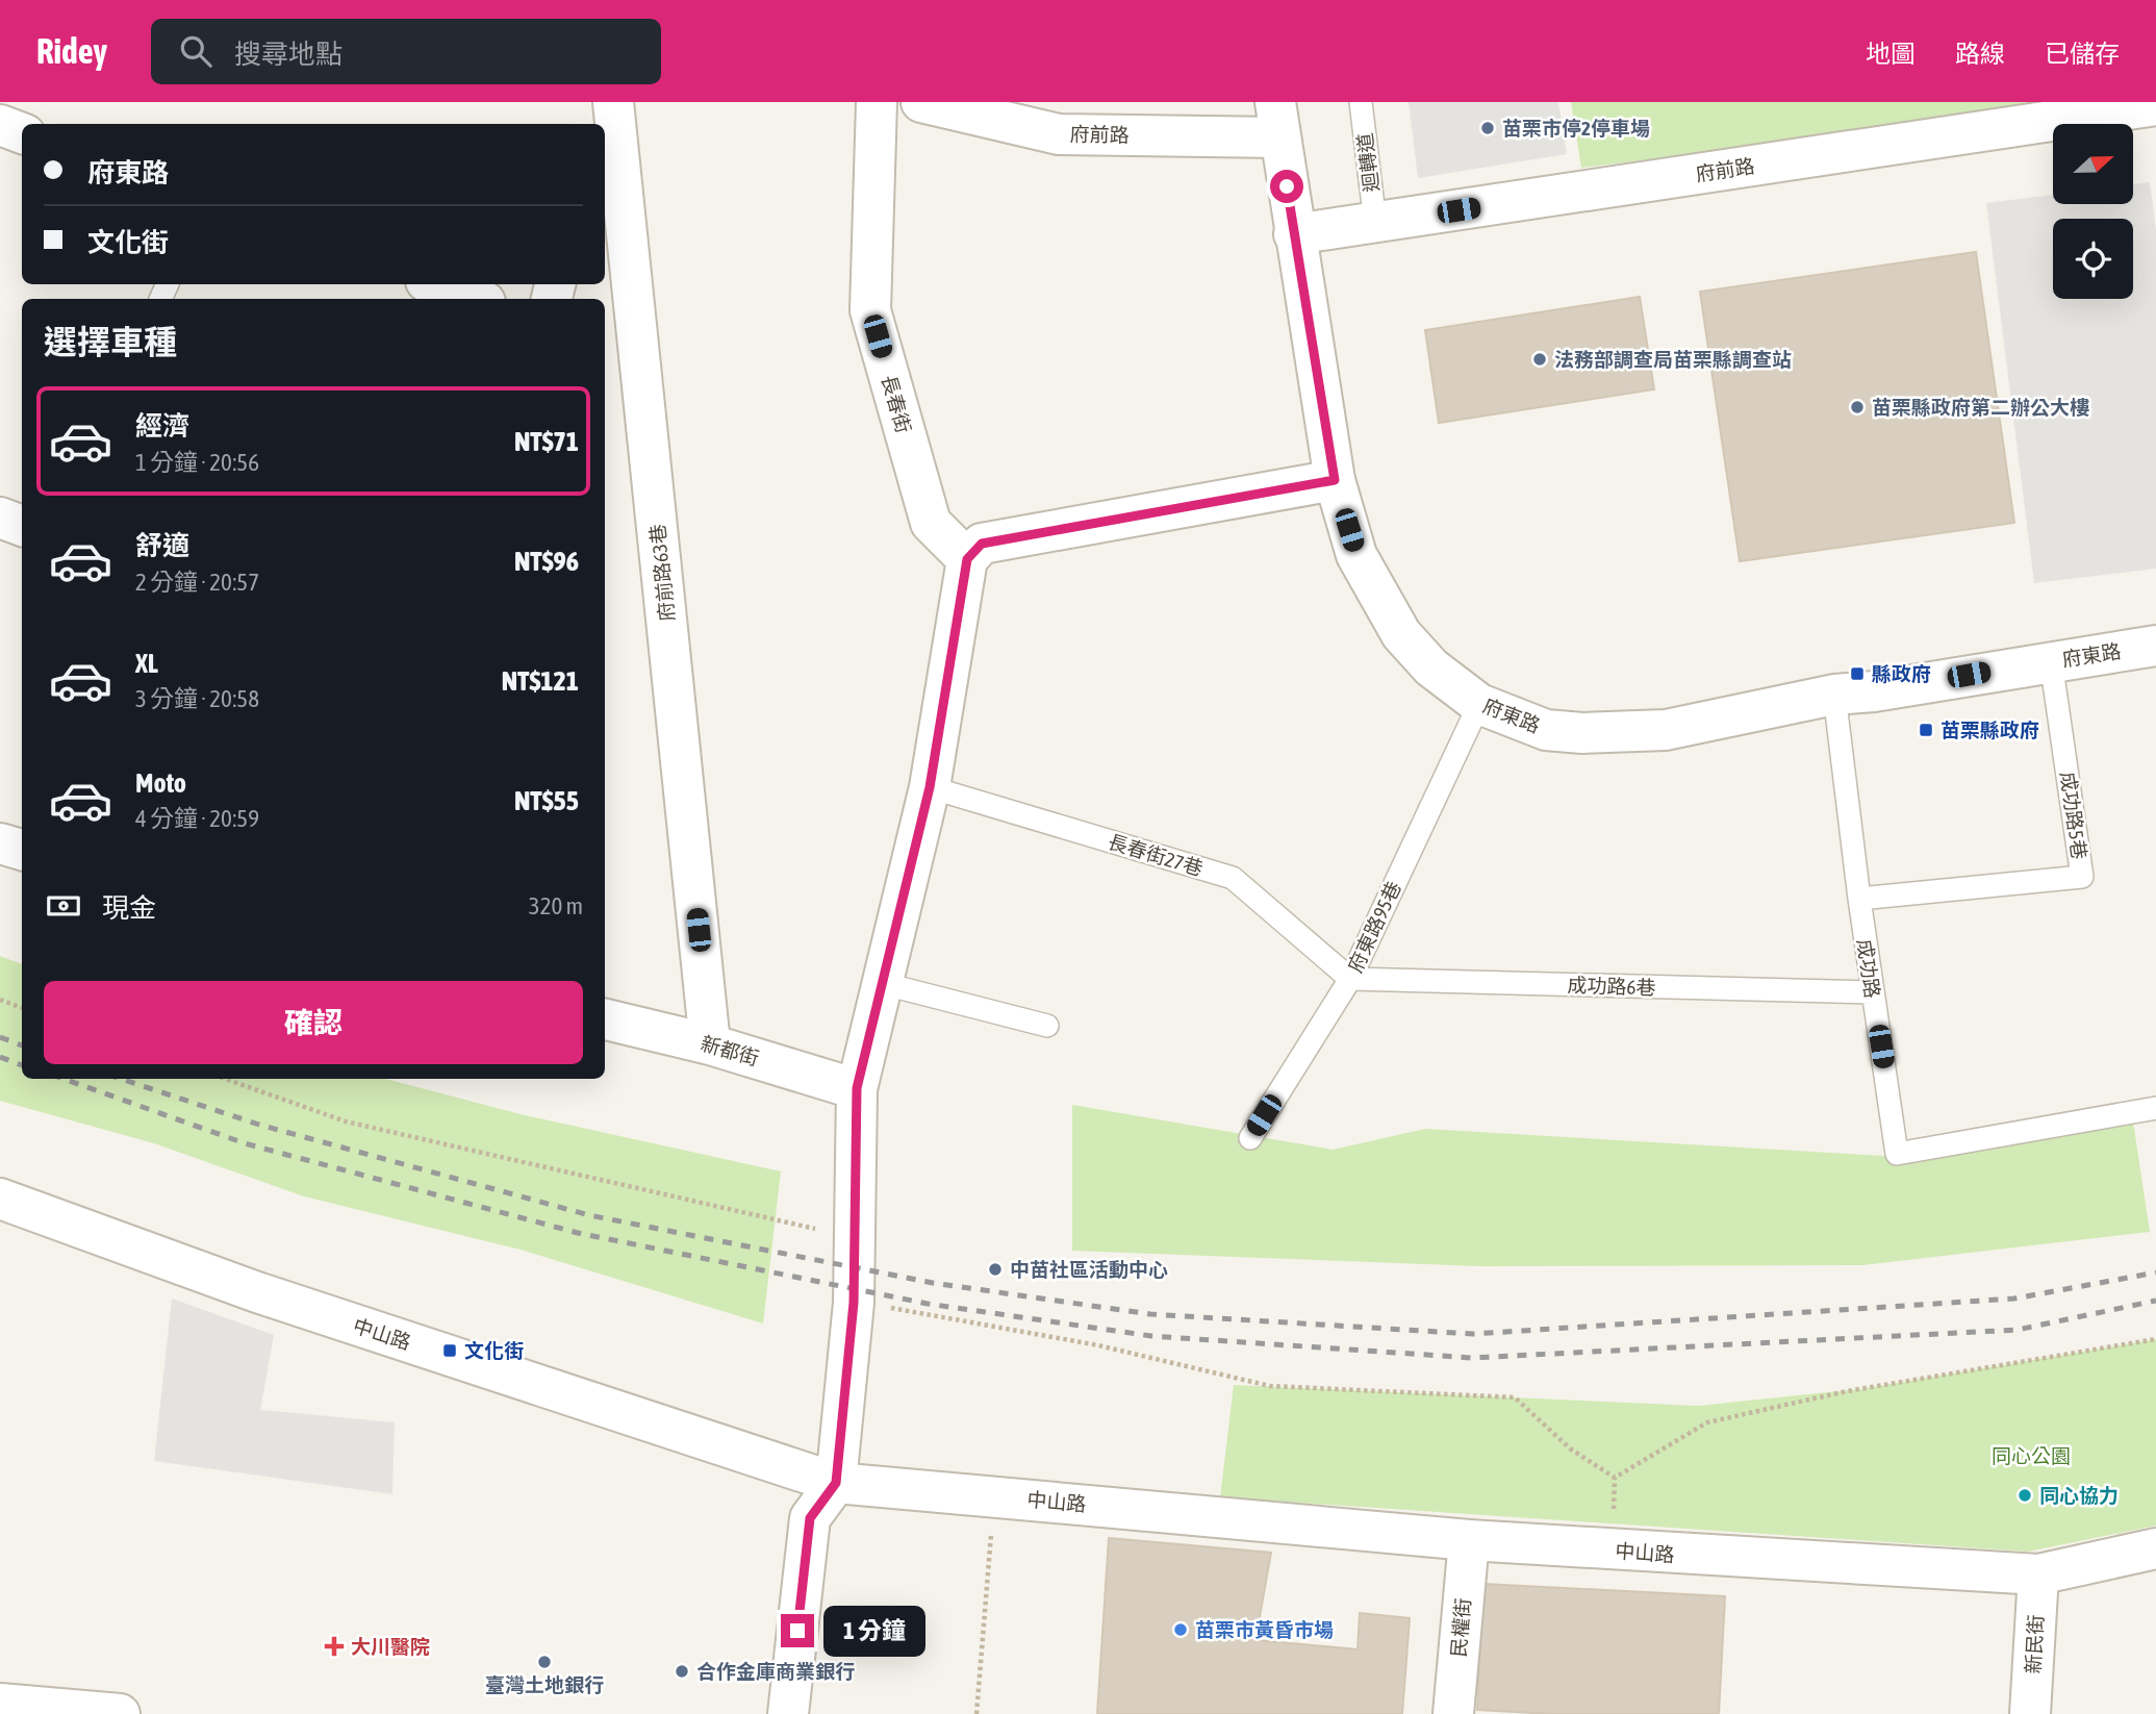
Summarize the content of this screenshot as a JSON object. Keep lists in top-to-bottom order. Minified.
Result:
{"streets":{"street":["府前路","長春街","府前路63巷","府東路","新都街","中山路","民權街","新民街"],"lane":["迴轉道","成功路5巷","長春街27巷","府東路95巷","成功路","成功路6巷"]},"crossings":[["府前路","迴轉道"],["府前路","府東路"],["府前路63巷","新都街"],["府東路","成功路5巷"],["府東路","府東路95巷"],["府東路","成功路"],["成功路5巷","成功路"],["長春街27巷","府東路95巷"],["長春街27巷","成功路6巷"],["府東路95巷","成功路6巷"],["成功路","成功路6巷"],["中山路","民權街"],["中山路","新民街"]],"parks":["同心公園"],"places":{"other":["苗栗市停2停車場","法務部調查局苗栗縣調查站","苗栗縣政府第二辦公大樓","中苗社區活動中心","同心協力","苗栗市黃昏市場","臺灣土地銀行","合作金庫商業銀行"],"transit":["縣政府","苗栗縣政府","文化街"],"health":["大川醫院"]},"north":"right","page":{"header":"Ridey","search":"搜尋地點","nav":["地圖","路線","已儲存"],"banner":["府東路","文化街"],"heading":"選擇車種","list":[{"name":"經濟","note":"1 分鐘 · 20:56","value":"NT$71"},{"name":"舒適","note":"2 分鐘 · 20:57","value":"NT$96"},{"name":"XL","note":"3 分鐘 · 20:58","value":"NT$121"},{"name":"Moto","note":"4 分鐘 · 20:59","value":"NT$55"}],"pay":["現金","320 m"],"buttons":"確認","bubble":"1 分鐘"}}
